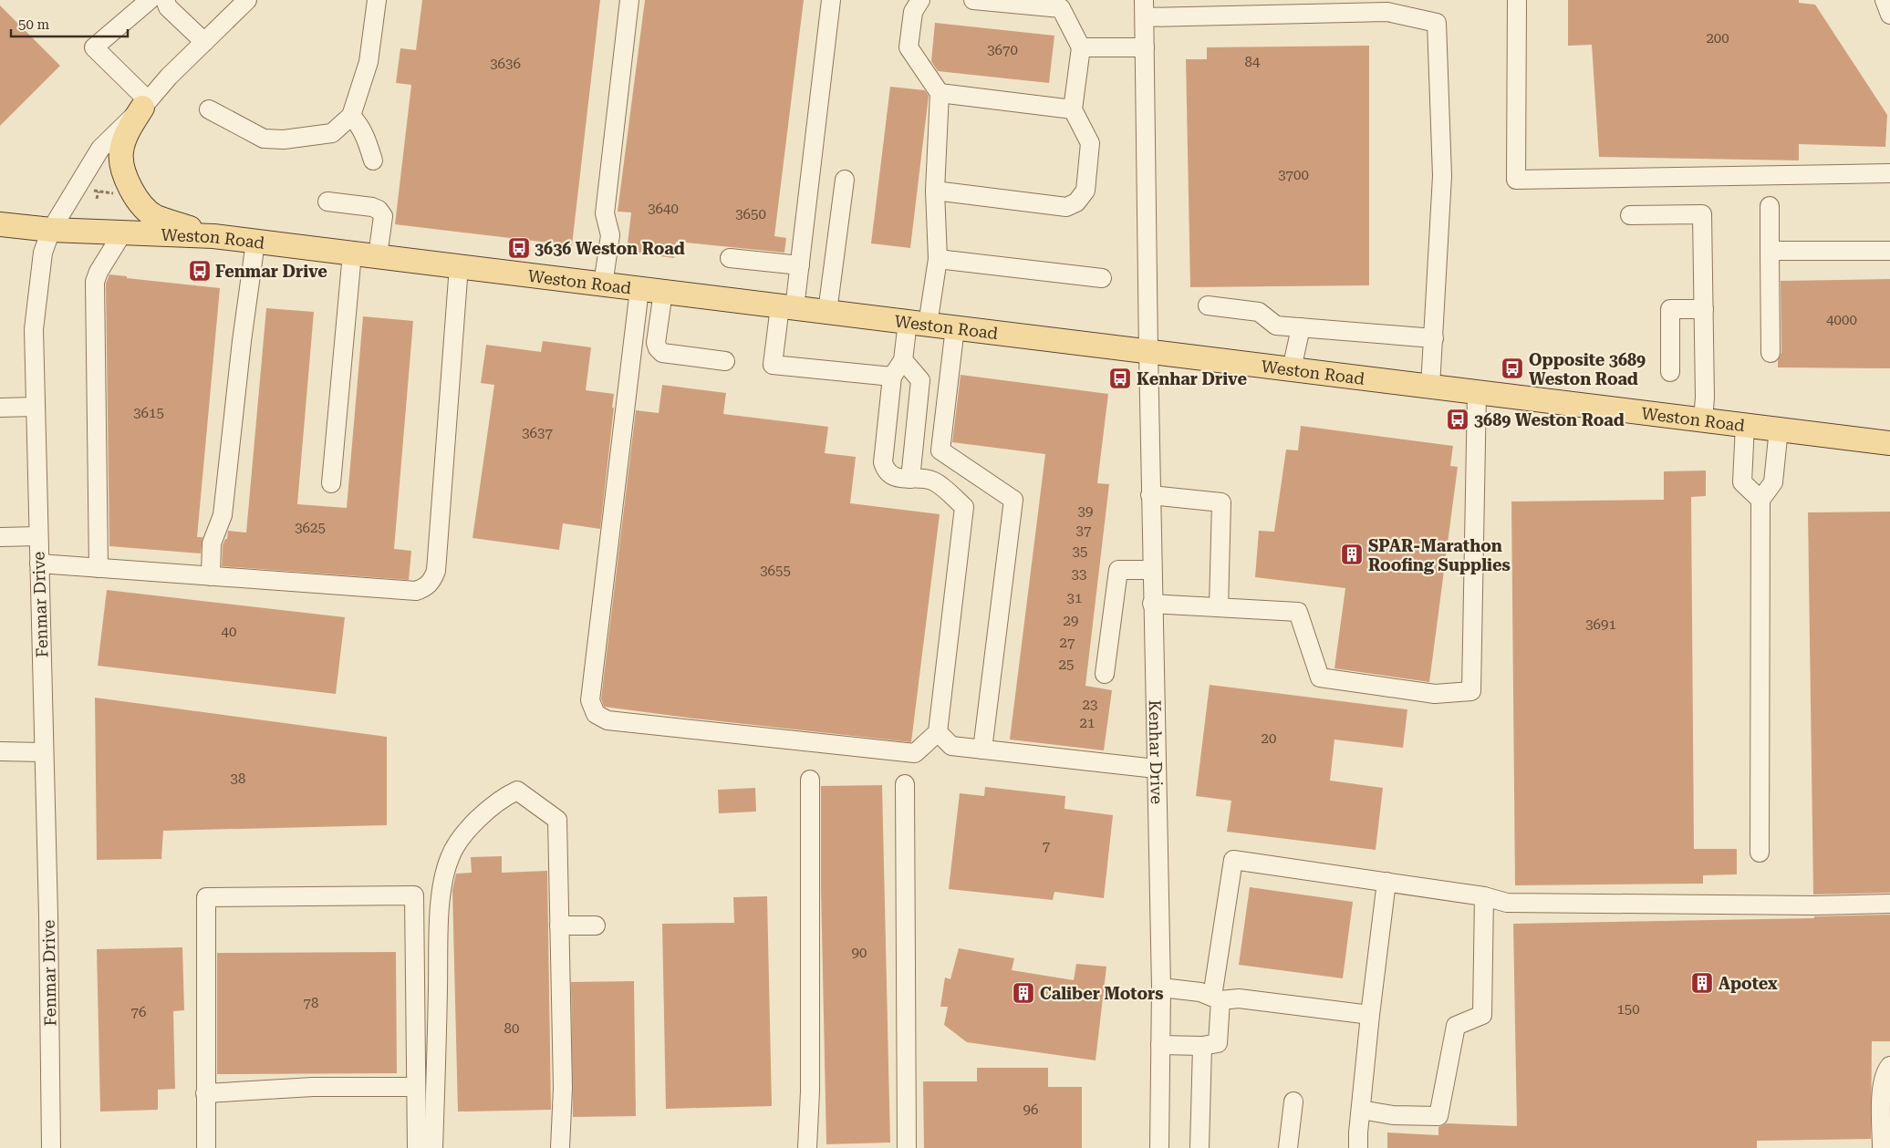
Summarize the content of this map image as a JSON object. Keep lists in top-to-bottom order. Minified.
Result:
{"streets":{"main road":["Weston Road"],"street":["Fenmar Drive","Kenhar Drive"]},"crossings":[["Weston Road","Fenmar Drive"],["Weston Road","Kenhar Drive"]],"places":{"bus stop":["3636 Weston Road","Fenmar Drive","Opposite 3689 Weston Road","Kenhar Drive","3689 Weston Road"],"building":["SPAR-Marathon Roofing Supplies","Apotex","Caliber Motors"]},"house_numbers":["200","3670","84","3636","3700","3640","3650","4000","3615","3637","39","3625","37","35","3655","33","31","29","3691","40","27","25","23","21","20","38","7","90","78","150","76","80","96"],"scale_bar":"50 m"}
